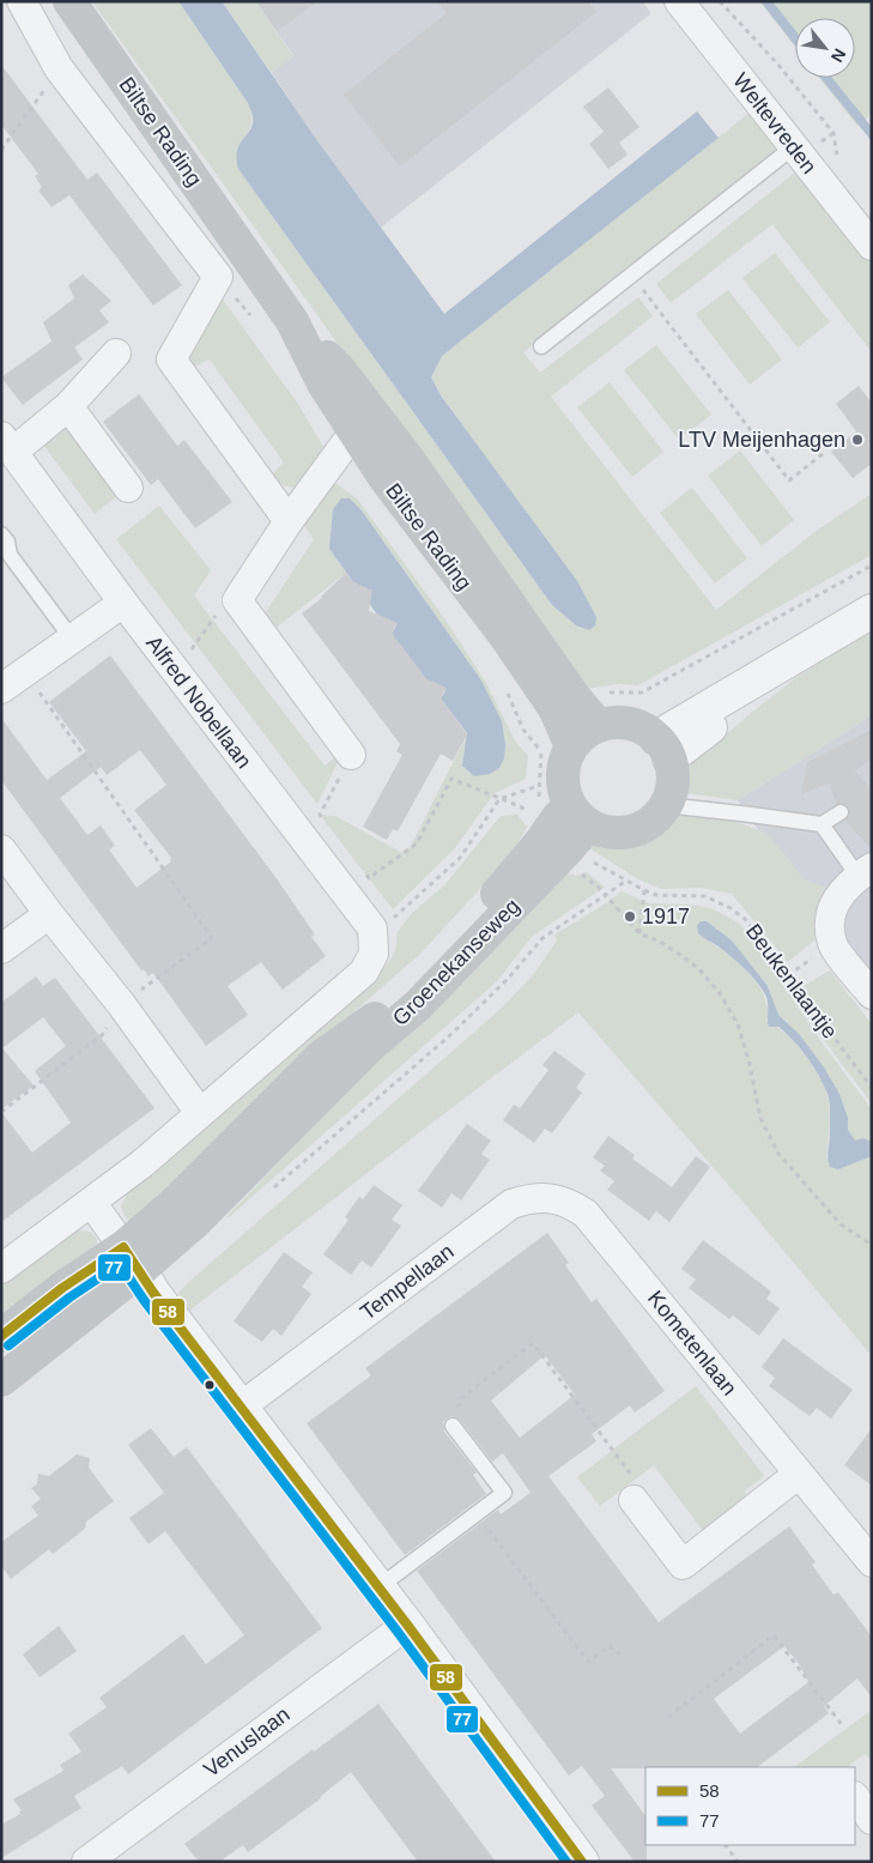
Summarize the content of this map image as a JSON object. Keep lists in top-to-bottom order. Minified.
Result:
{"streets":{"main road":["Biltse Rading","Groenekanseweg"],"street":["Weltevreden","Alfred Nobellaan","Tempellaan","Kometenlaan","Venuslaan"],"path":["Beukenlaantje"]},"crossings":[["Biltse Rading","Groenekanseweg"],["Groenekanseweg","Beukenlaantje"],["Tempellaan","Kometenlaan"]],"places":["LTV Meijenhagen","1917"],"lines":["transit line 58","transit line 77"],"legend":["58","77"],"north":"bottom right"}
